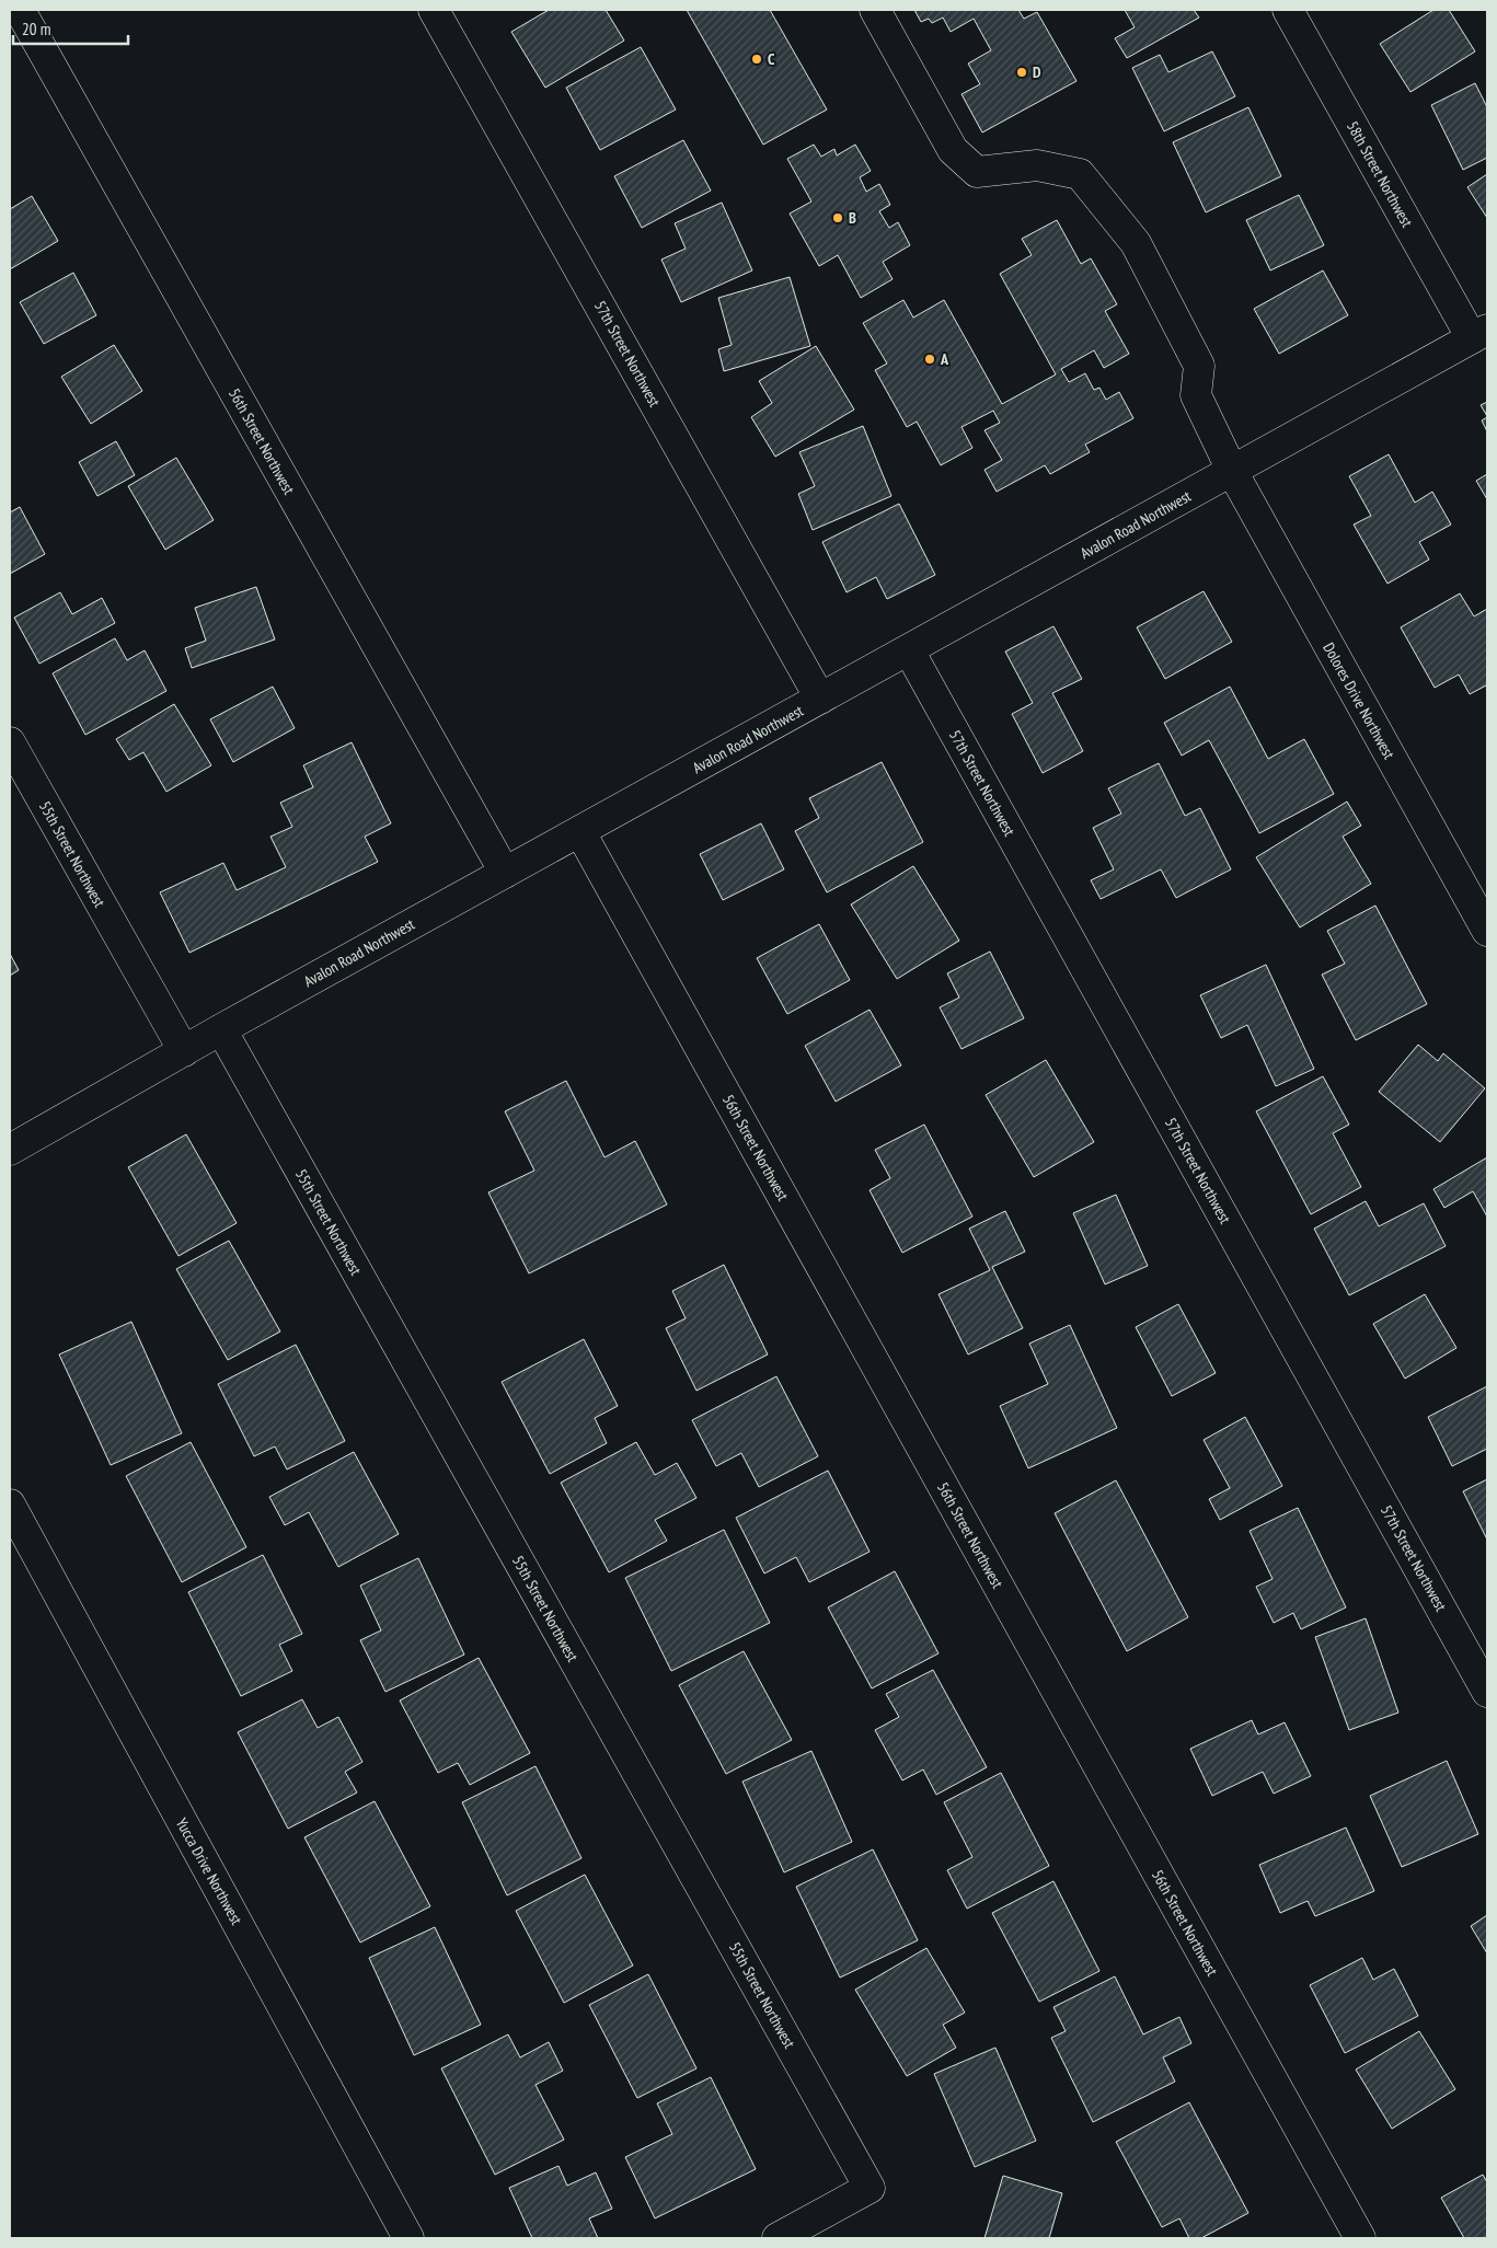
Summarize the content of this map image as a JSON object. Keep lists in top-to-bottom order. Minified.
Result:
{"streets":{"street":["58th Street Northwest","57th Street Northwest","56th Street Northwest","Avalon Road Northwest","Dolores Drive Northwest","55th Street Northwest","Yucca Drive Northwest"]},"crossings":[["58th Street Northwest","Avalon Road Northwest"],["57th Street Northwest","Avalon Road Northwest"],["56th Street Northwest","Avalon Road Northwest"],["Avalon Road Northwest","Dolores Drive Northwest"],["Avalon Road Northwest","55th Street Northwest"]],"places":["C","D","B","A"],"scale_bar":"20 m"}
